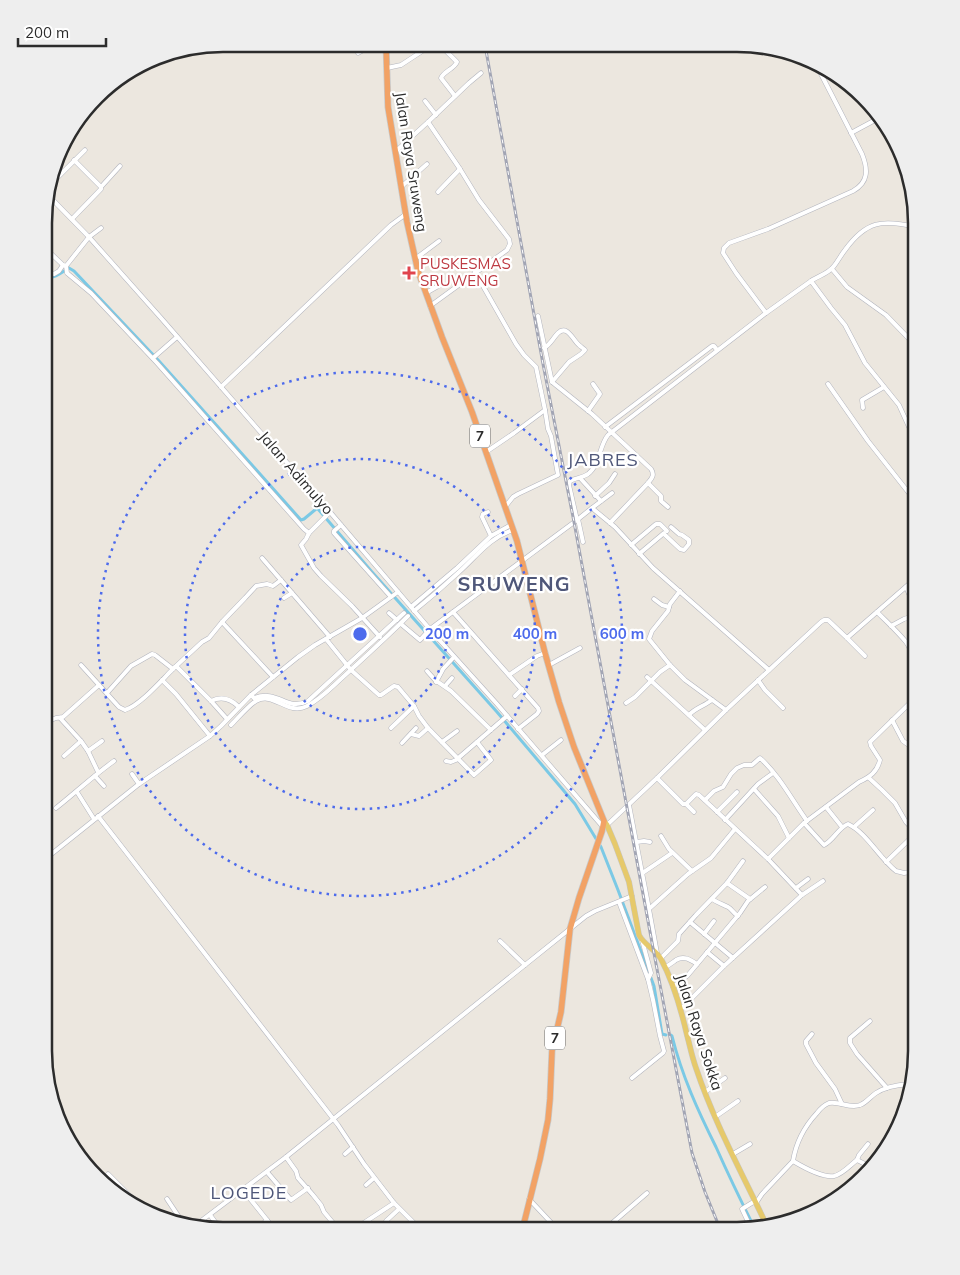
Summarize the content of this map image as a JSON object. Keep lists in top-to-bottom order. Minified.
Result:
{"streets":{"highway":["Jalan Raya Sruweng","7"],"main road":["Jalan Raya Sokka"],"street":["Jalan Adimulyo"]},"crossings":[["Jalan Raya Sruweng","7"],["Jalan Raya Sruweng","Jalan Adimulyo"],["7","Jalan Adimulyo"]],"districts":["JABRES","SRUWENG","LOGEDE"],"places":{"health":["PUSKESMAS SRUWENG"]},"scale_bar":"200 m","rings":["200 m","400 m","600 m"]}
